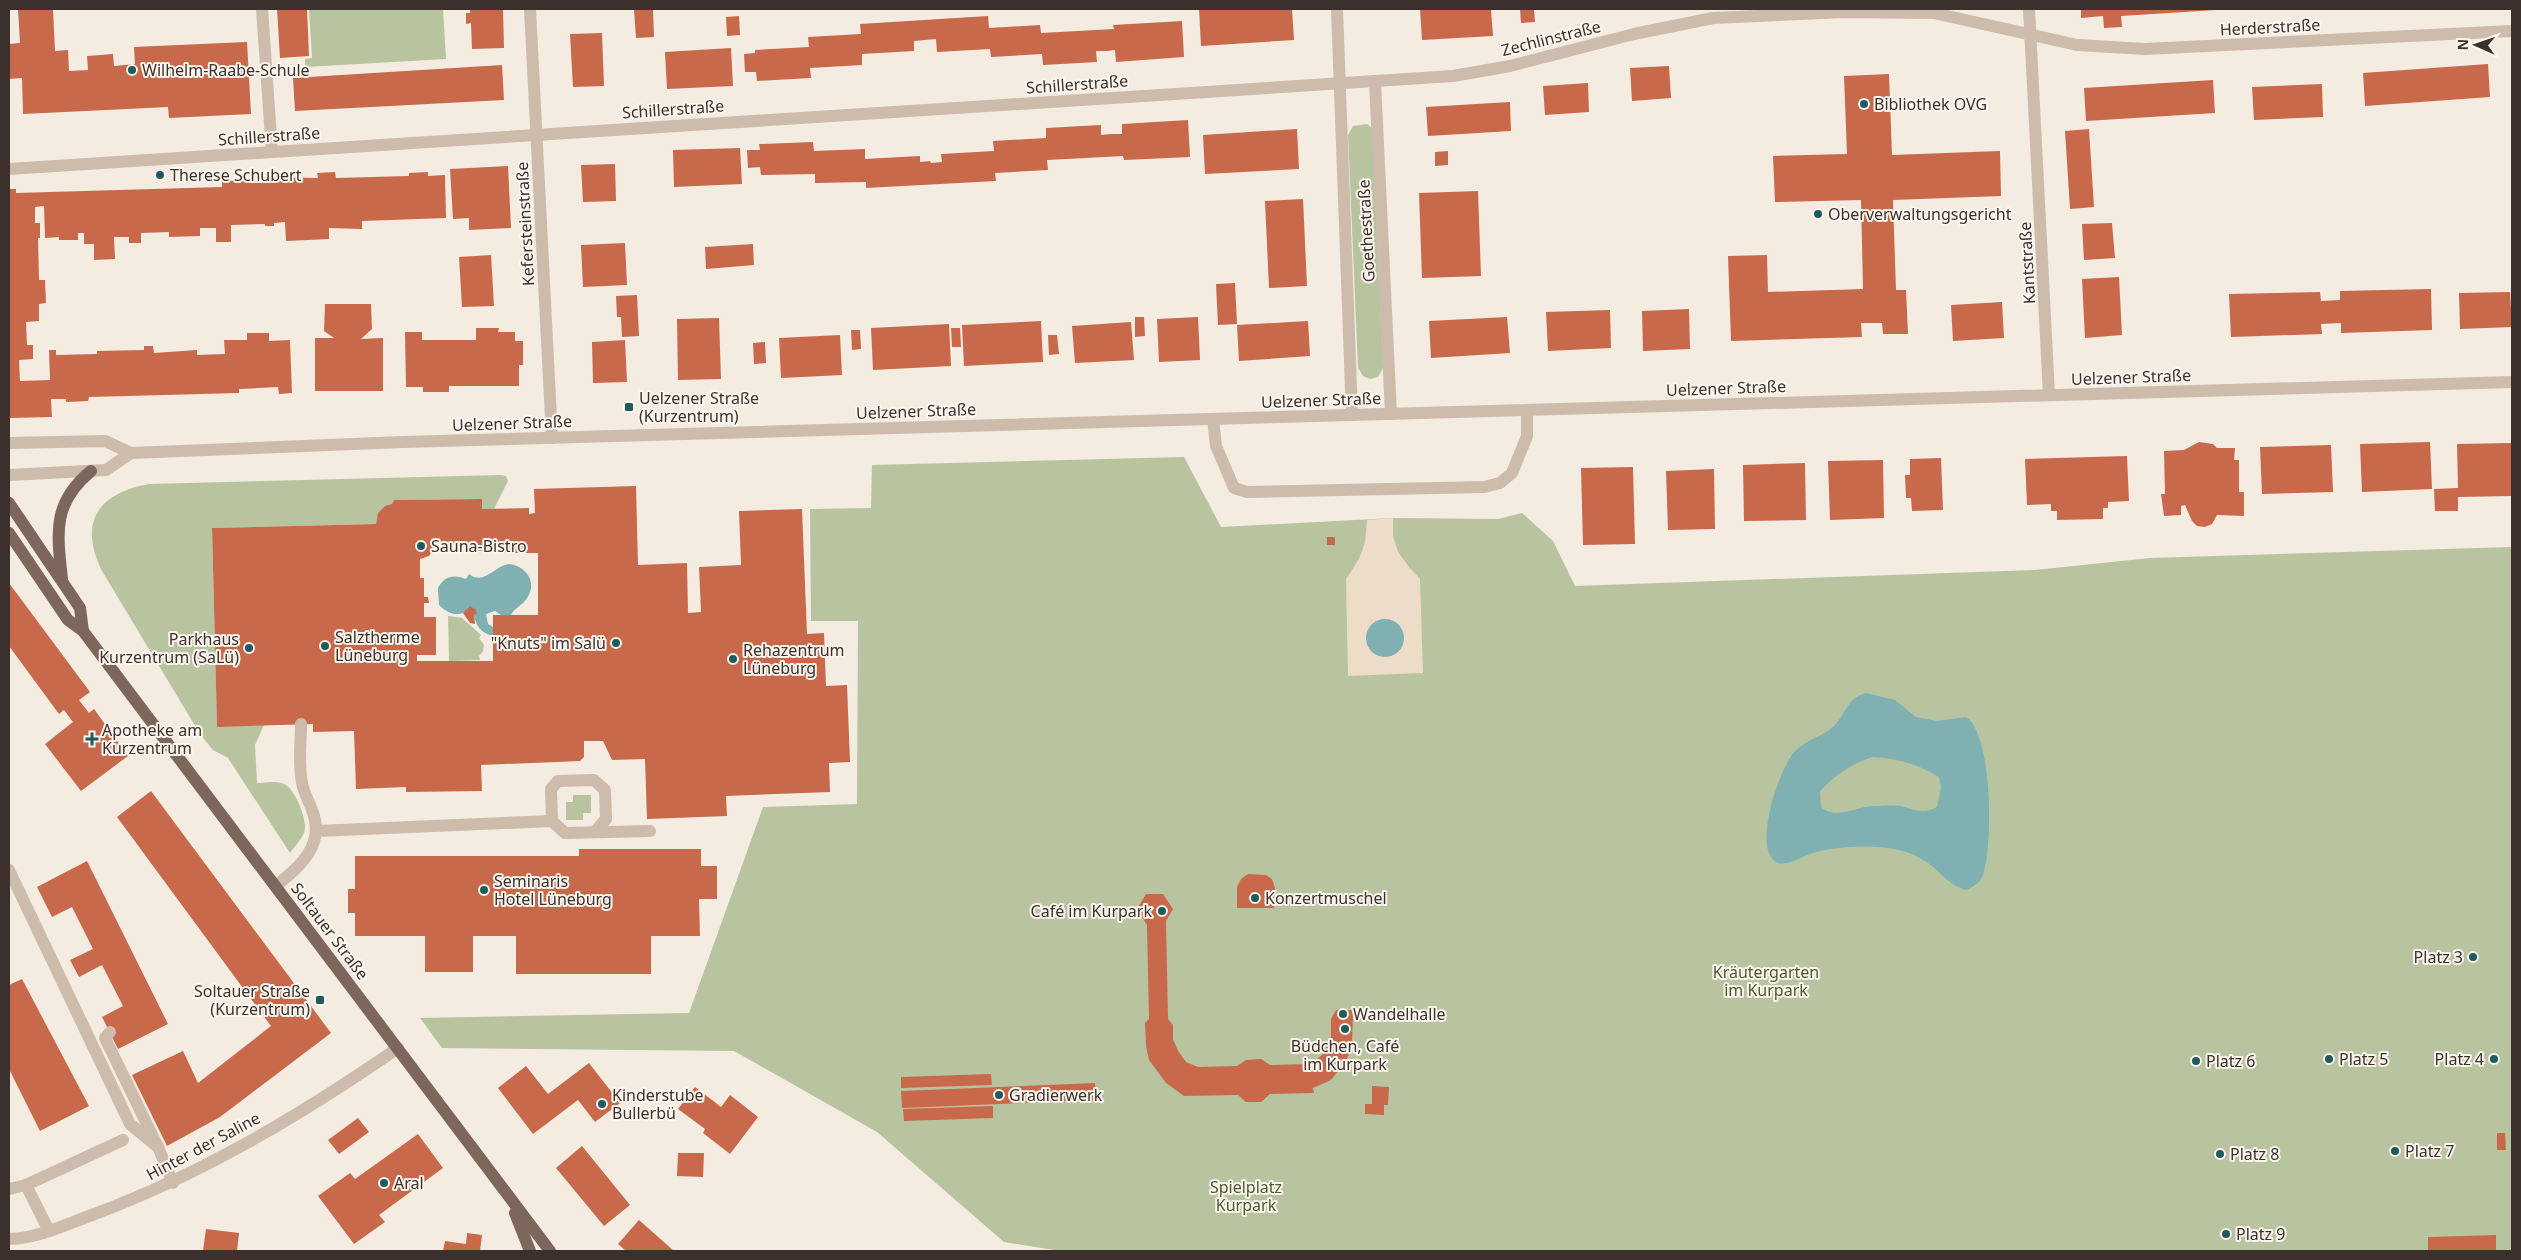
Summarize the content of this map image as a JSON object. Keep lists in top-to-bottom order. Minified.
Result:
{"streets":{"main road":["Soltauer Straße"],"street":["Herderstraße","Zechlinstraße","Schillerstraße","Kefersteinstraße","Goethestraße","Kantstraße","Uelzener Straße","Hinter der Saline"]},"crossings":[["Herderstraße","Zechlinstraße"],["Herderstraße","Kantstraße"],["Zechlinstraße","Goethestraße"],["Zechlinstraße","Kantstraße"],["Schillerstraße","Kefersteinstraße"],["Schillerstraße","Goethestraße"],["Kefersteinstraße","Uelzener Straße"],["Goethestraße","Uelzener Straße"],["Kantstraße","Uelzener Straße"],["Soltauer Straße","Hinter der Saline"]],"parks":["Kräutergarten im Kurpark","Spielplatz Kurpark"],"places":{"other":["Wilhelm-Raabe-Schule","Bibliothek OVG","Therese Schubert","Oberverwaltungsgericht","Sauna-Bistro","\"Knuts\" im Salü","Salztherme Lüneburg","Parkhaus Kurzentrum (SaLü)","Rehazentrum Lüneburg","Seminaris Hotel Lüneburg","Konzertmuschel","Café im Kurpark","Platz 3","Wandelhalle","Büdchen, Café im Kurpark","Platz 5","Platz 4","Platz 6","Gradierwerk","Kinderstube Bullerbü","Platz 7","Platz 8","Aral","Platz 9"],"transit":["Uelzener Straße (Kurzentrum)","Soltauer Straße (Kurzentrum)"],"health":["Apotheke am Kurzentrum"]},"north":"left"}
